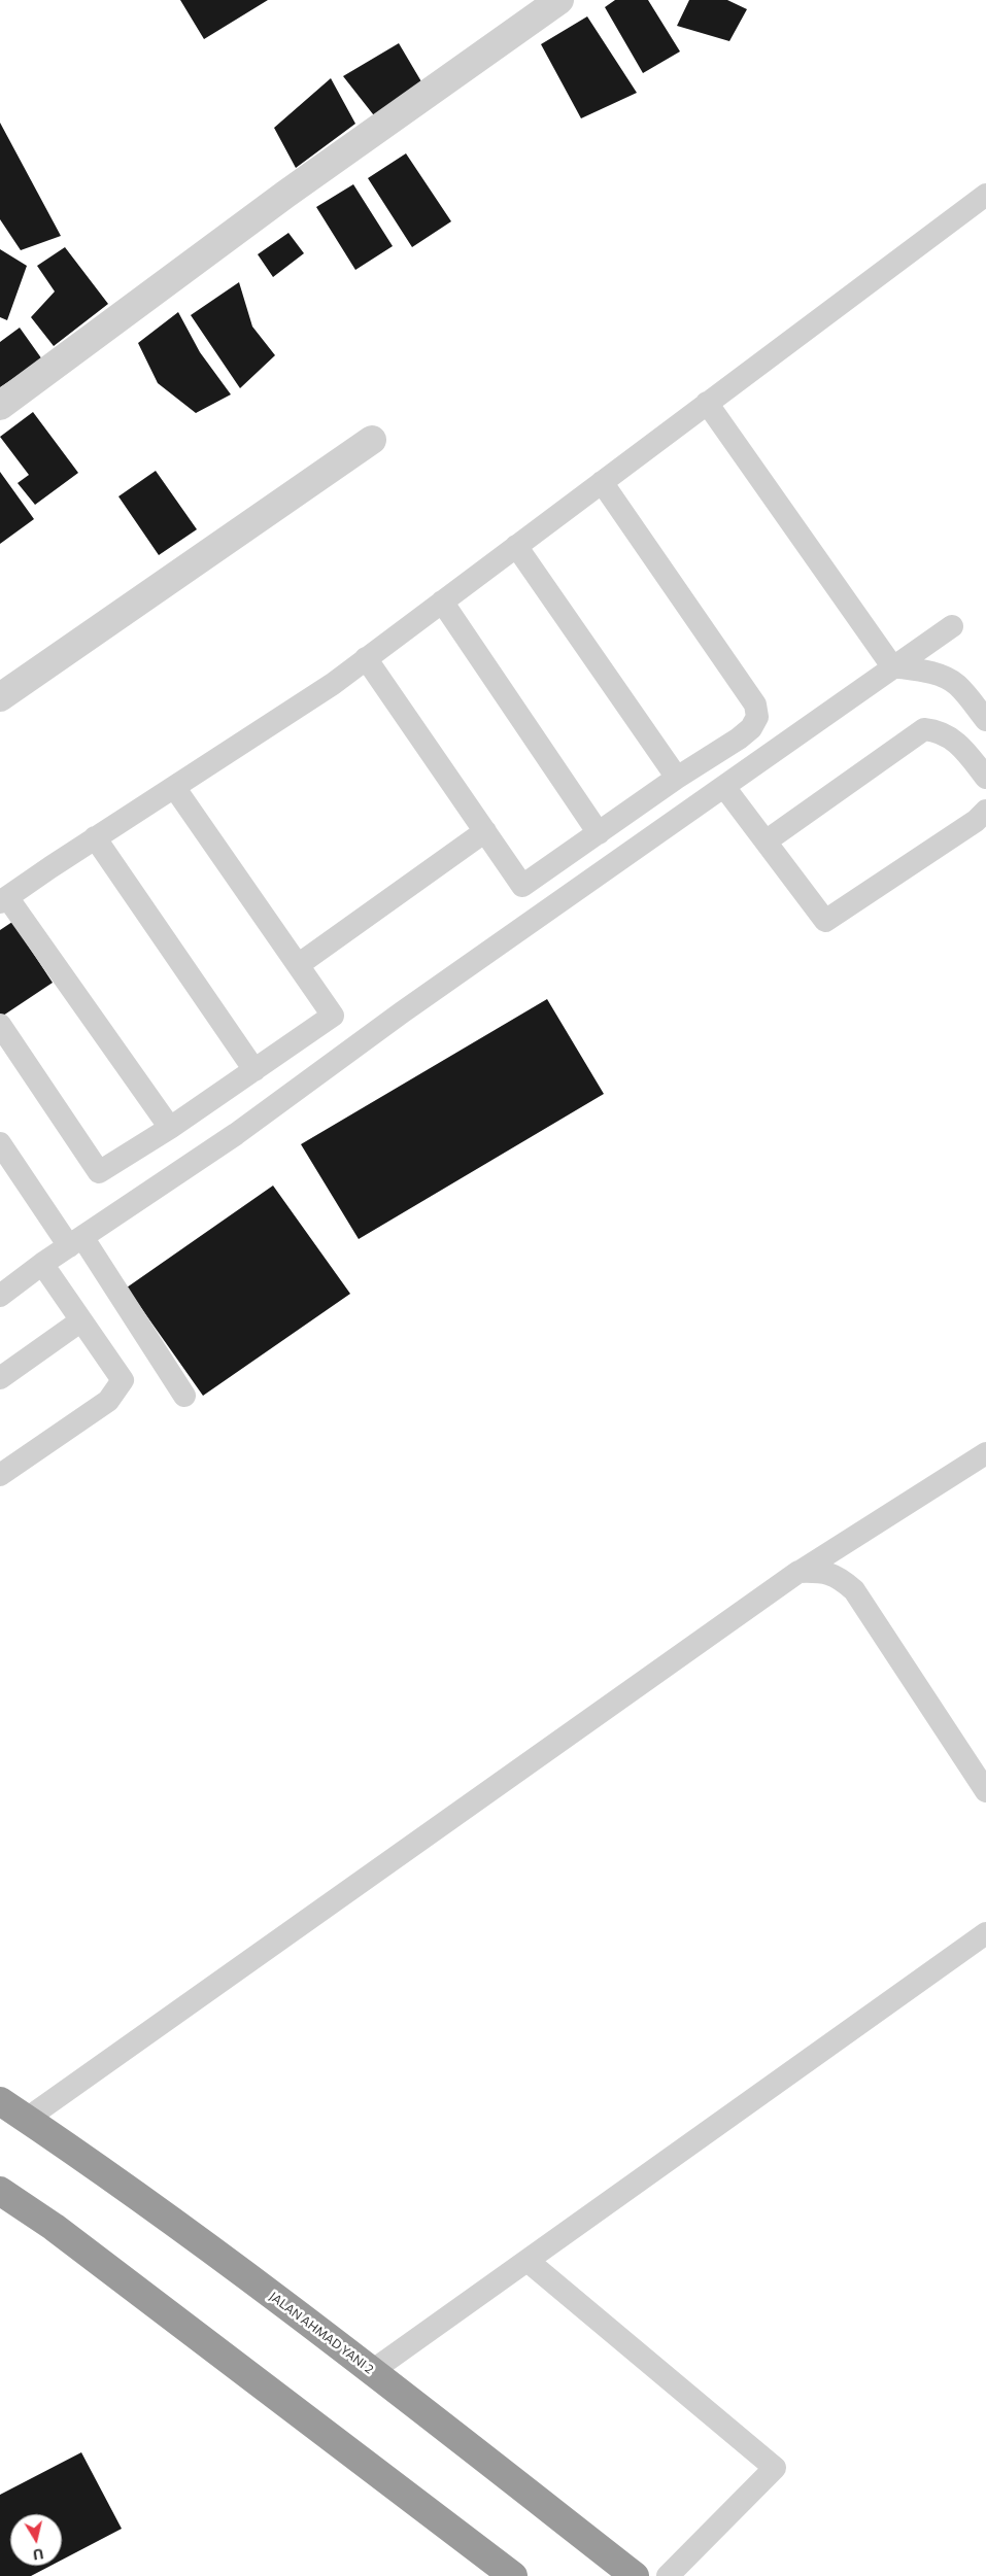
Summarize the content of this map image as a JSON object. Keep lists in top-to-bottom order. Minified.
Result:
{"streets":{"highway":["JALAN AHMAD YANI 2"]},"north":"bottom"}
